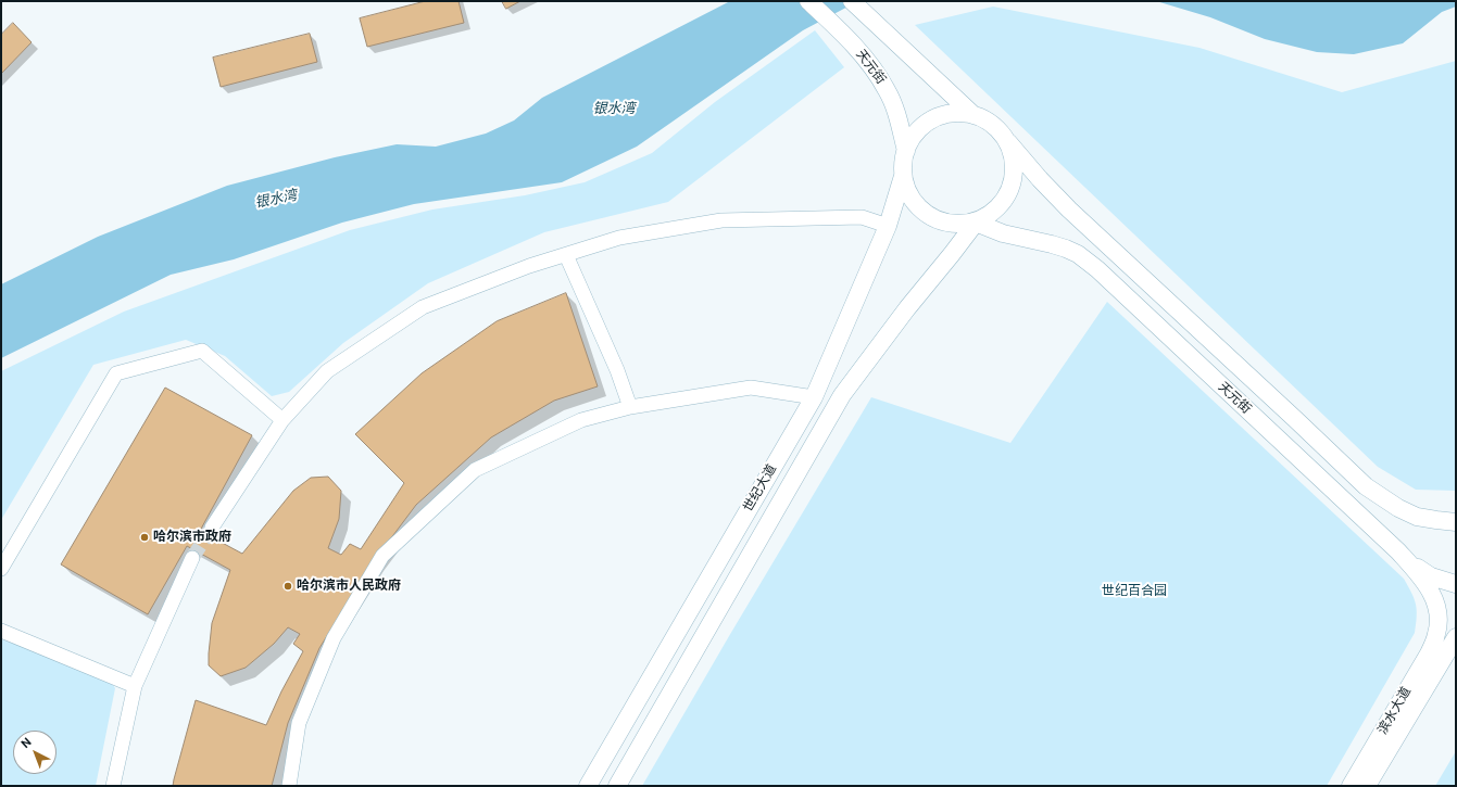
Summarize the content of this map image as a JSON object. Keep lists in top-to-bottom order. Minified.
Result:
{"streets":{"main road":["天元街","世纪大道","滨水大道"]},"crossings":[["天元街","世纪大道"],["天元街","滨水大道"]],"water":["银水湾"],"parks":["世纪百合园"],"places":["哈尔滨市政府","哈尔滨市人民政府"],"north":"top left"}
